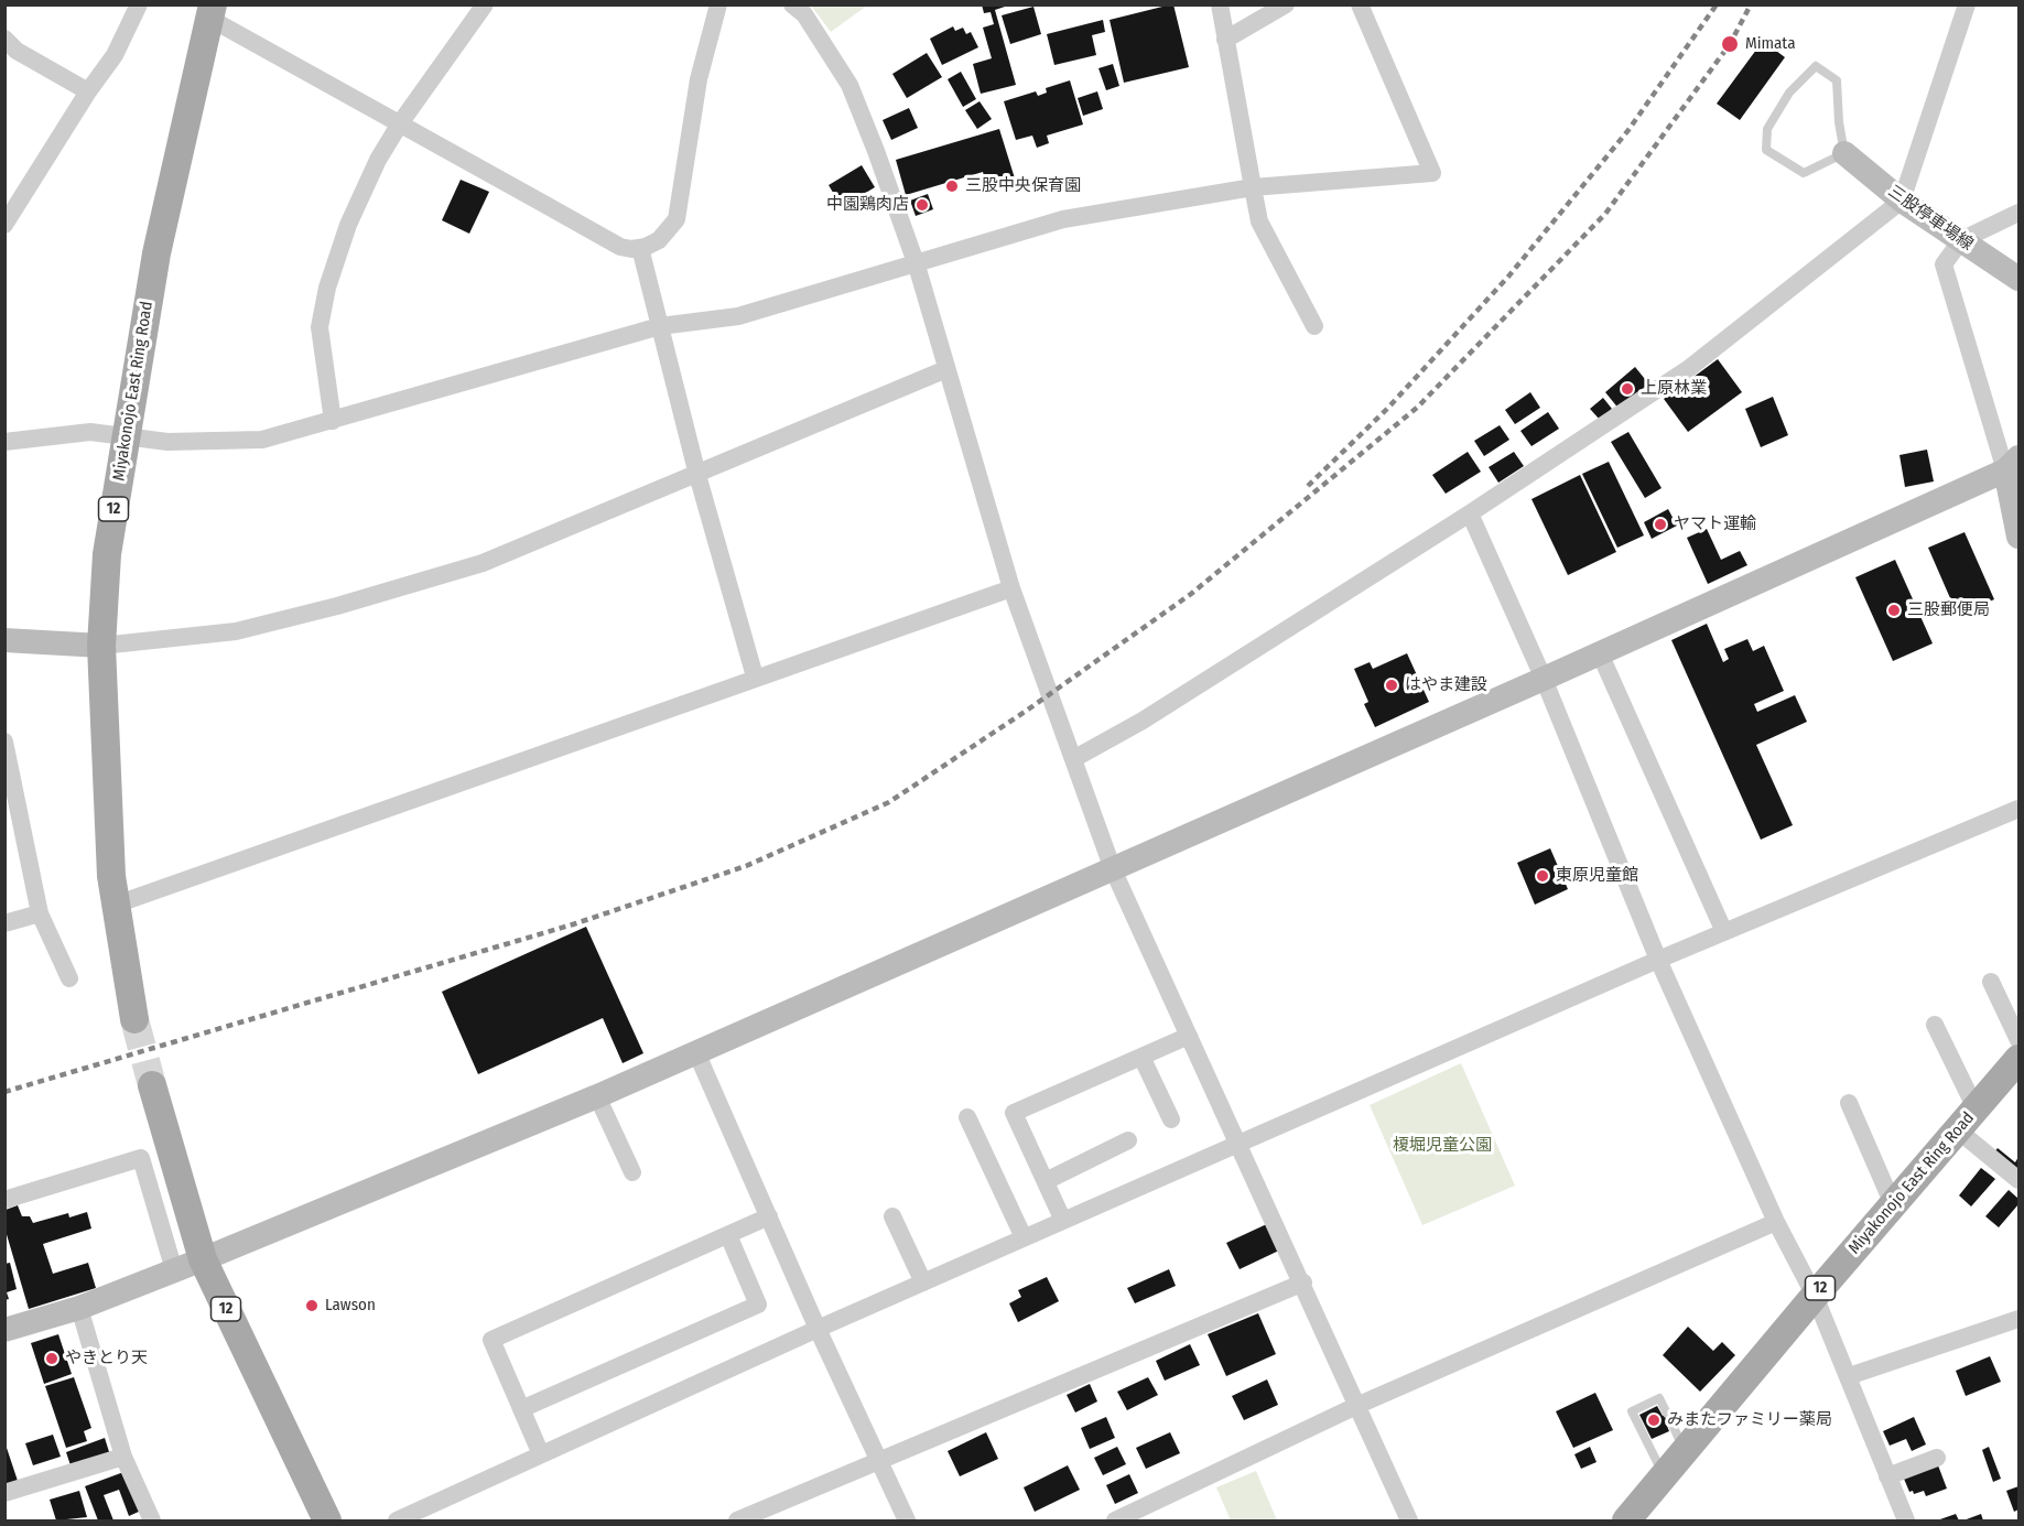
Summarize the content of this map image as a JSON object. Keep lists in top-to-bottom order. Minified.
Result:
{"streets":{"main road":["Miyakonojo East Ring Road","12"],"street":["三股停車場線"]},"parks":["榎堀児童公園"],"places":["Mimata","三股中央保育園","中園鶏肉店","上原林業","ヤマト運輸","三股郵便局","はやま建設","東原児童館","Lawson","やきとり天","みまたファミリー薬局"]}
